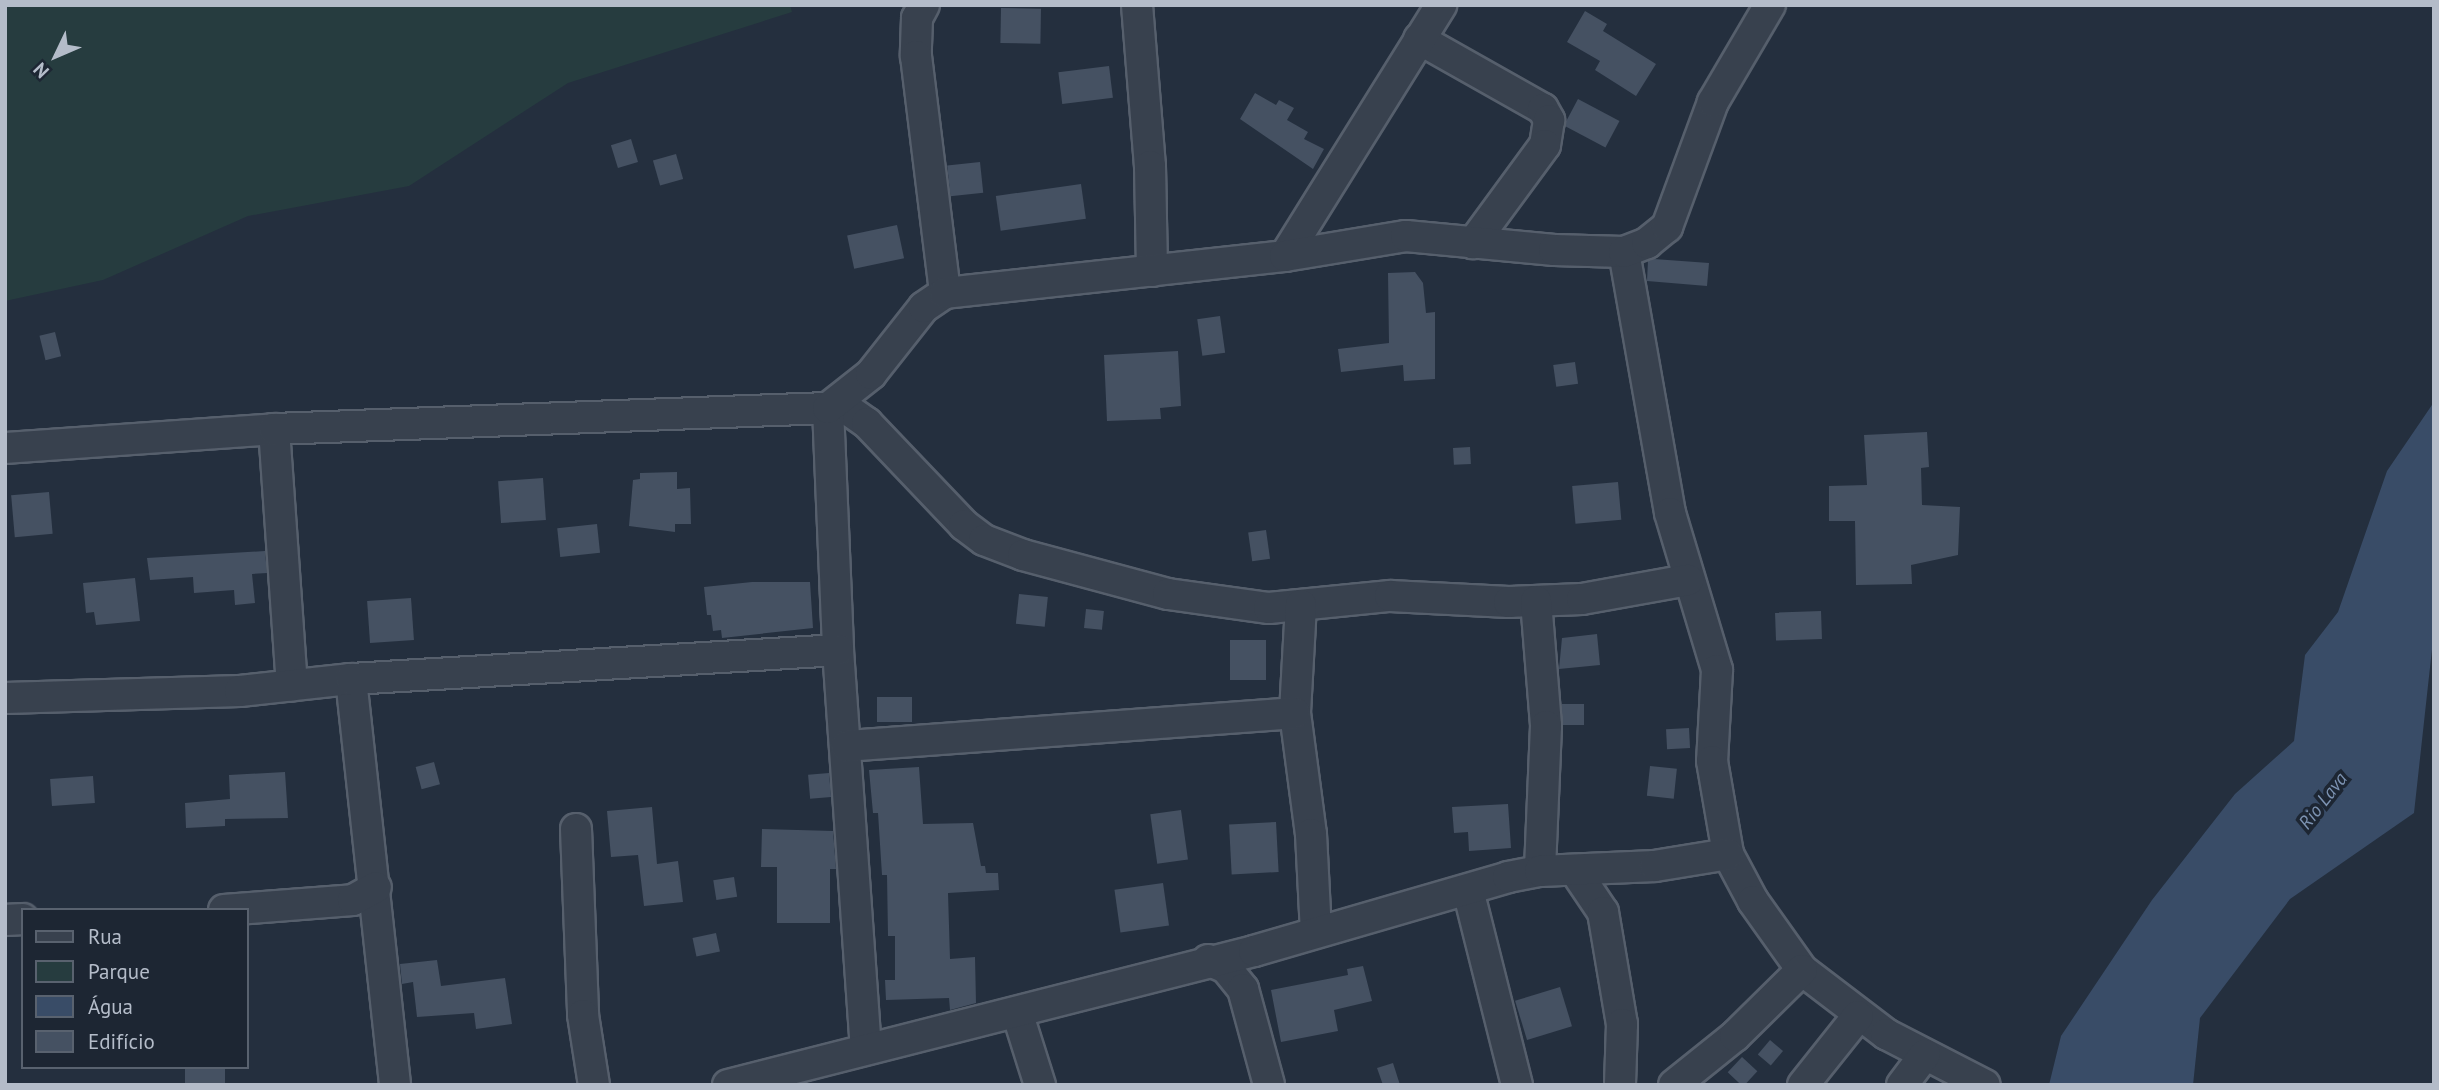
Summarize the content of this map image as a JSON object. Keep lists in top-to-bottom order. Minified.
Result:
{"water":["Rio Lava"],"legend":["Rua","Parque","Água","Edifício"],"north":"bottom left"}
